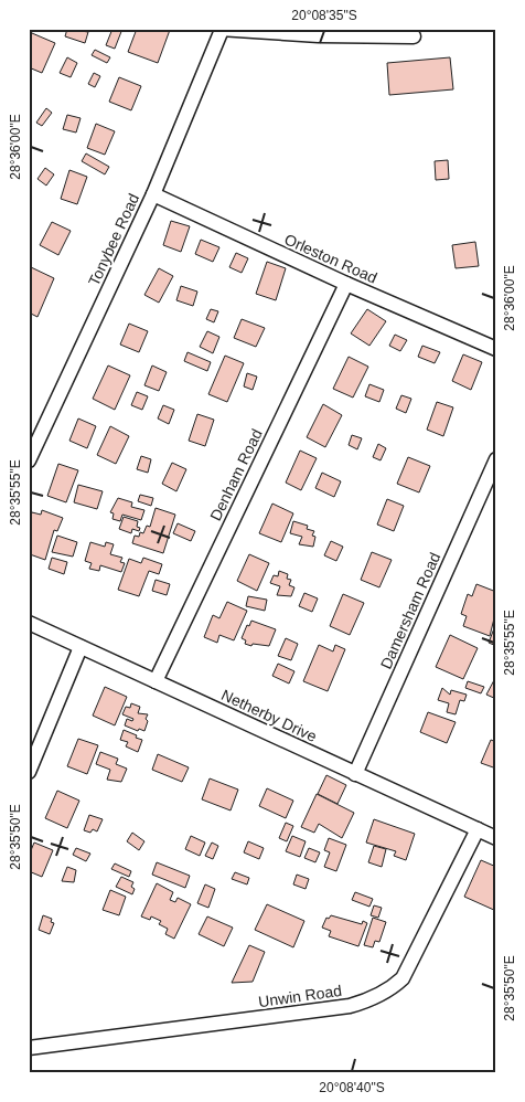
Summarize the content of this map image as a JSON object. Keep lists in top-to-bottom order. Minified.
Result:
{"streets":{"street":["Tonybee Road","Orleston Road","Denham Road","Damersham Road","Netherby Drive","Unwin Road"]},"crossings":[["Tonybee Road","Orleston Road"],["Orleston Road","Denham Road"],["Denham Road","Netherby Drive"],["Damersham Road","Netherby Drive"],["Netherby Drive","Unwin Road"]],"coordinates":["20°08'35\"S","28°36'00\"E","28°35'55\"E","28°35'50\"E","20°08'40\"S"]}
